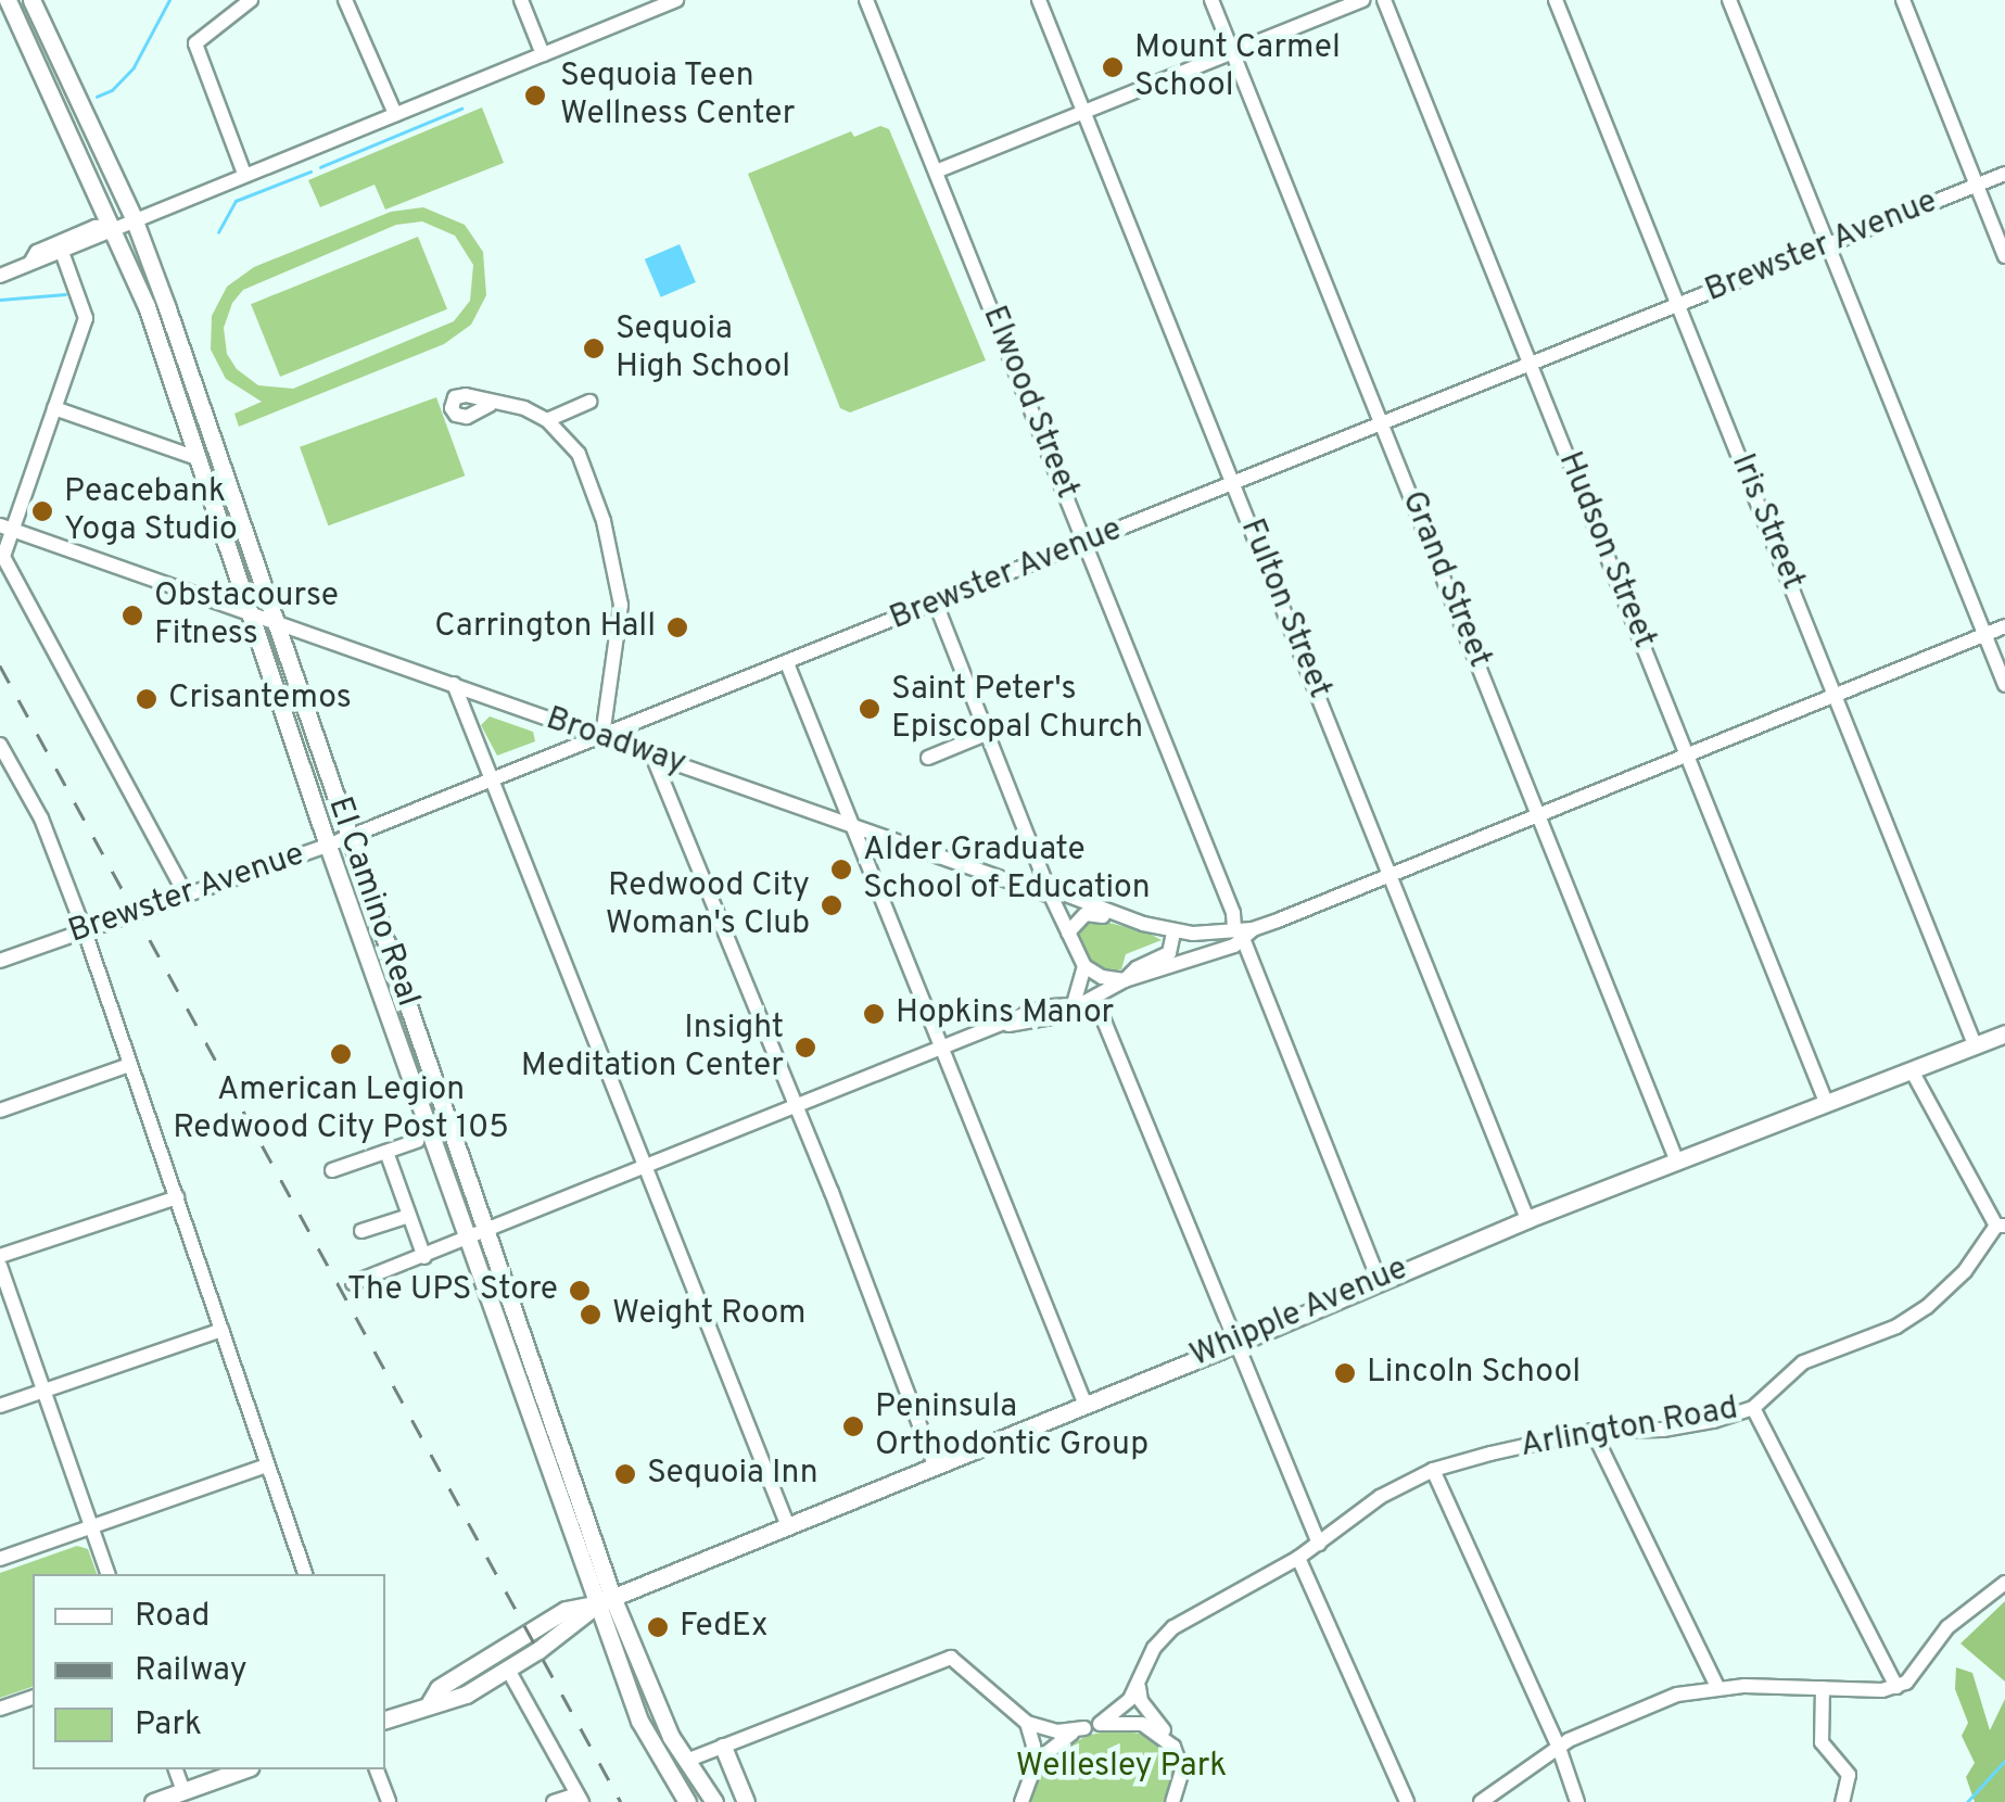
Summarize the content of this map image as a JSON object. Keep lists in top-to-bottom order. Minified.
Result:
{"streets":{"main road":["El Camino Real","Whipple Avenue"],"street":["Brewster Avenue","Elwood Street","Iris Street","Hudson Street","Grand Street","Fulton Street","Broadway","Arlington Road"]},"crossings":[["Brewster Avenue","Elwood Street"],["Brewster Avenue","Iris Street"],["Brewster Avenue","Hudson Street"],["Brewster Avenue","Grand Street"],["Brewster Avenue","Fulton Street"],["Brewster Avenue","Broadway"],["Brewster Avenue","El Camino Real"],["Elwood Street","Broadway"],["Elwood Street","Whipple Avenue"],["Iris Street","Whipple Avenue"],["Hudson Street","Whipple Avenue"],["Grand Street","Whipple Avenue"],["Fulton Street","Whipple Avenue"],["Broadway","El Camino Real"],["El Camino Real","Whipple Avenue"]],"parks":["Wellesley Park"],"places":["Mount Carmel School","Sequoia Teen Wellness Center","Sequoia High School","Peacebank Yoga Studio","Obstacourse Fitness","Carrington Hall","Crisantemos","Saint Peter's Episcopal Church","Alder Graduate School of Education","Redwood City Woman's Club","Hopkins Manor","Insight Meditation Center","American Legion Redwood City Post 105","The UPS Store","Weight Room","Lincoln School","Peninsula Orthodontic Group","Sequoia Inn","FedEx"],"legend":["Road","Railway","Park"]}
